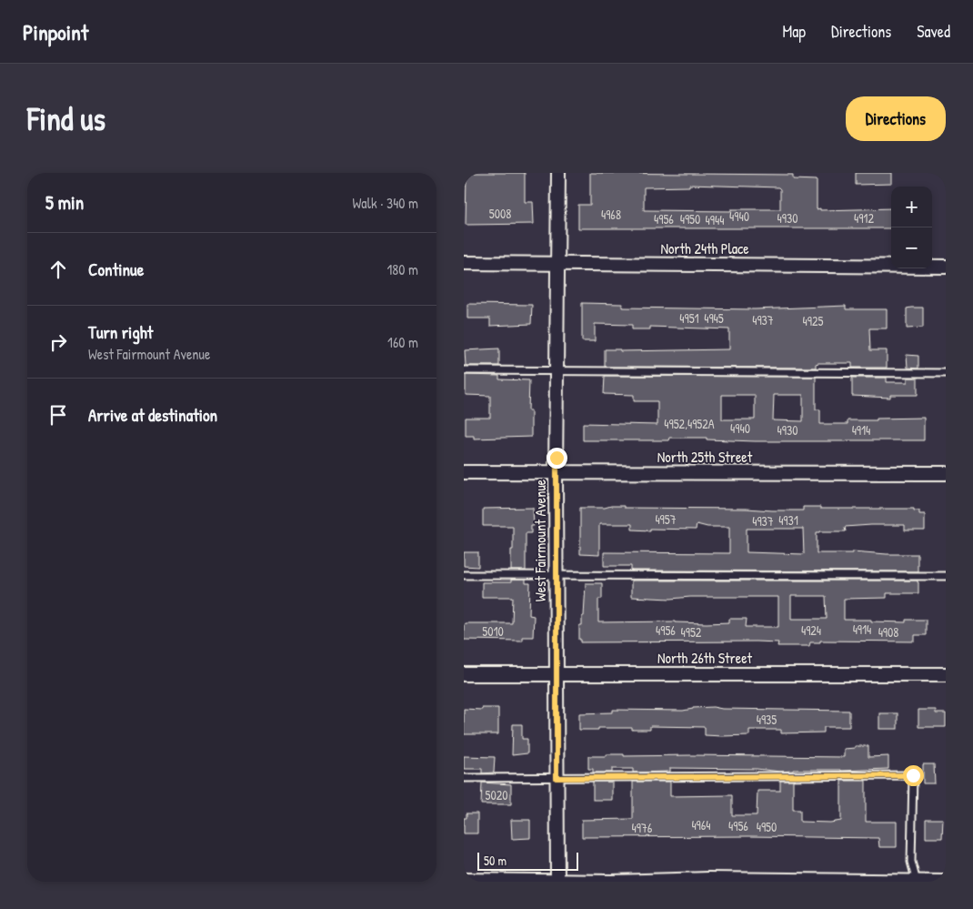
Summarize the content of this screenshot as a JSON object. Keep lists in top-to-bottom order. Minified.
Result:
{"streets":{"street":["North 24th Place","North 25th Street","West Fairmount Avenue","North 26th Street"]},"crossings":[["North 24th Place","West Fairmount Avenue"],["North 25th Street","West Fairmount Avenue"],["West Fairmount Avenue","North 26th Street"]],"house_numbers":["5008","4968","4940","4930","4912","4956","4950","4944","4951","4945","4937","4925","4952,4952A","4940","4930","4914","4957","4931","4937","4914","4956","4924","5010","4952","4908","4935","5020","4964","4956","4950","4976"],"scale_bar":"50 m","page":{"header":"Pinpoint","nav":["Map","Directions","Saved"],"buttons":"Directions","title":"Find us","heading":["5 min","Walk · 340 m"],"map_buttons":["+","−"],"list":[["Continue","180 m"],["Turn right","West Fairmount Avenue","160 m"],"Arrive at destination"],"scale":"50 m"}}
